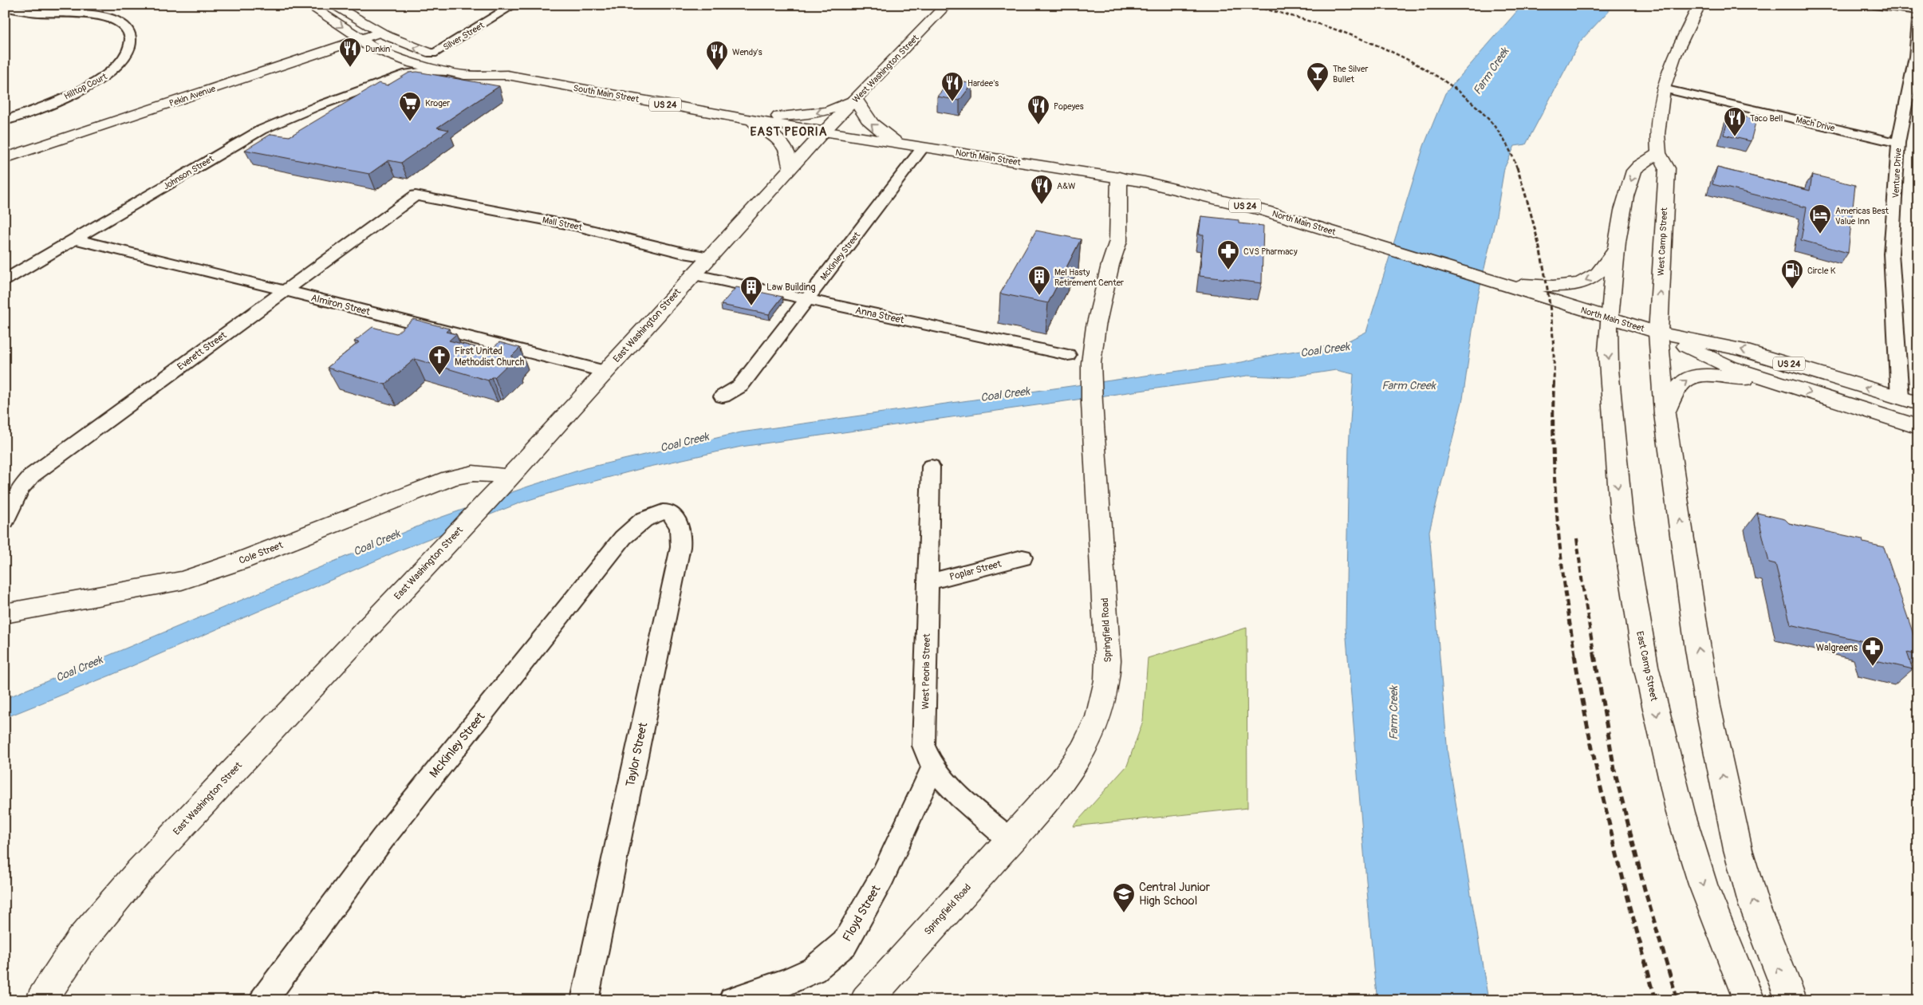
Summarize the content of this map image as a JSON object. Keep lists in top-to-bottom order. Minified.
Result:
{"streets":{"main road":["West Washington Street","South Main Street","Pekin Avenue","US 24","North Main Street","West Camp Street","East Washington Street","Cole Street","Springfield Road","East Camp Street"],"street":["Silver Street","Hilltop Court","Mach Drive","Johnson Street","Venture Drive","Mall Street","McKinley Street","Almiron Street","Anna Street","Everett Street","Poplar Street","West Peoria Street","Taylor Street","Floyd Street"]},"crossings":[["Silver Street","South Main Street"],["West Washington Street","South Main Street"],["West Washington Street","North Main Street"],["West Washington Street","East Washington Street"],["South Main Street","Pekin Avenue"],["South Main Street","North Main Street"],["South Main Street","Johnson Street"],["South Main Street","East Washington Street"],["Mach Drive","Venture Drive"],["Mach Drive","West Camp Street"],["North Main Street","Venture Drive"],["North Main Street","West Camp Street"],["North Main Street","McKinley Street"],["North Main Street","East Washington Street"],["North Main Street","Springfield Road"],["North Main Street","East Camp Street"],["Johnson Street","Almiron Street"],["Mall Street","East Washington Street"],["Mall Street","Everett Street"],["McKinley Street","Anna Street"],["McKinley Street","Taylor Street"],["Almiron Street","East Washington Street"],["Almiron Street","Everett Street"],["Anna Street","East Washington Street"],["East Washington Street","Cole Street"],["Poplar Street","West Peoria Street"],["Springfield Road","West Peoria Street"],["West Peoria Street","Floyd Street"]],"districts":["EAST PEORIA"],"water":["Farm Creek","Coal Creek"],"places":{"restaurant":["Dunkin'","Wendy's","Hardee's","Popeyes","Taco Bell","A&W"],"bar":["The Silver Bullet"],"supermarket":["Kroger"],"hotel":["Americas Best Value Inn"],"pharmacy":["CVS Pharmacy","Walgreens"],"fuel station":["Circle K"],"building":["Mel Hasty Retirement Center","Law Building"],"church":["First United Methodist Church"],"school or university":["Central Junior High School"]}}
